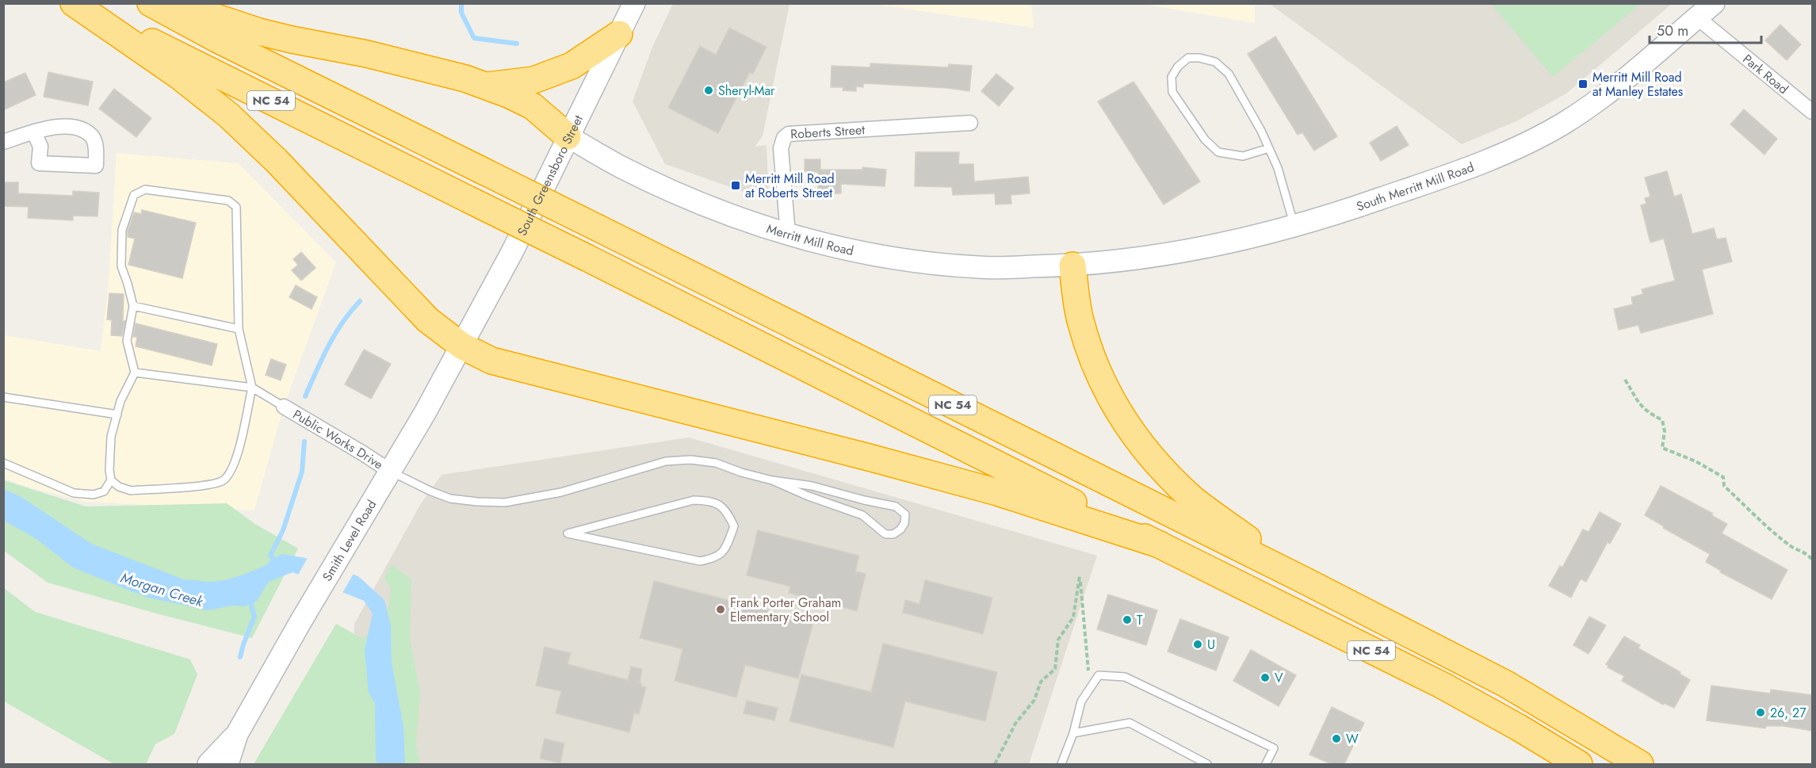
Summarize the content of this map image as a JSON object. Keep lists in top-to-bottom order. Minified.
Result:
{"streets":{"highway":["NC 54"],"street":["Park Road","Roberts Street","South Greensboro Street","South Merritt Mill Road","Merritt Mill Road","Public Works Drive","Smith Level Road"]},"crossings":[["Park Road","South Merritt Mill Road"],["Roberts Street","Merritt Mill Road"],["South Greensboro Street","Merritt Mill Road"],["South Greensboro Street","Smith Level Road"],["South Merritt Mill Road","Merritt Mill Road"],["Public Works Drive","Smith Level Road"]],"water":["Morgan Creek"],"places":{"transit":["Merritt Mill Road at Manley Estates","Merritt Mill Road at Roberts Street"],"other":["Sheryl-Mar","Frank Porter Graham Elementary School","T","U","V","26, 27","W"]},"scale_bar":"50 m"}
